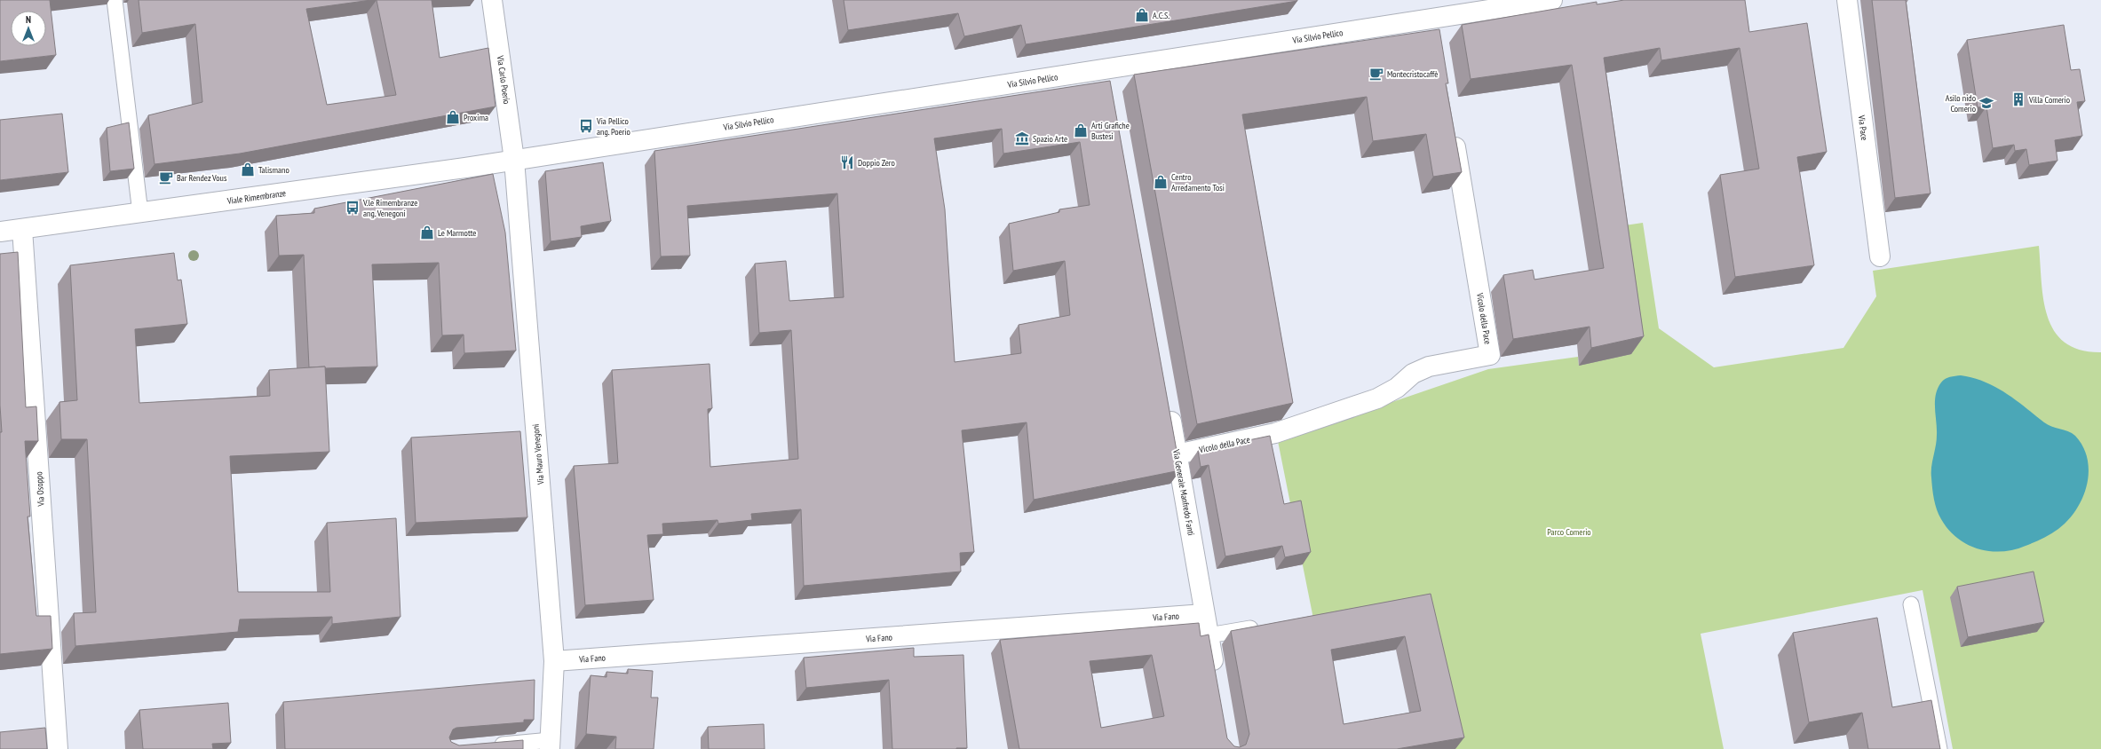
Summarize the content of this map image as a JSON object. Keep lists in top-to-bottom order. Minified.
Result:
{"streets":{"street":["Via Silvio Pellico","Via Carlo Poerio","Via Pace","Viale Rimembranze","Vicolo della Pace","Via Mauro Venegoni","Via Osoppo","Via Generale Manfredo Fanti","Via Fano"]},"crossings":[["Via Silvio Pellico","Via Carlo Poerio"],["Via Silvio Pellico","Viale Rimembranze"],["Via Silvio Pellico","Via Mauro Venegoni"],["Via Carlo Poerio","Viale Rimembranze"],["Via Carlo Poerio","Via Mauro Venegoni"],["Viale Rimembranze","Via Mauro Venegoni"],["Viale Rimembranze","Via Osoppo"],["Vicolo della Pace","Via Generale Manfredo Fanti"],["Via Mauro Venegoni","Via Fano"],["Via Generale Manfredo Fanti","Via Fano"]],"parks":["Parco Comerio"],"places":{"shop":["A.C.S.","Proxima","Arti Grafiche Bustesi","Talismano","Centro Arredamento Tosi","Le Marmotte"],"cafe":["Montecristocaffè","Bar Rendez Vous"],"building":["Villa Comerio"],"school or university":["Asilo nido Comerio"],"bus stop":["Via Pellico ang. Poerio","V.le Rimembranze ang. Venegoni"],"museum":["Spazio Arte"],"restaurant":["Doppio Zero"]},"north":"top"}
